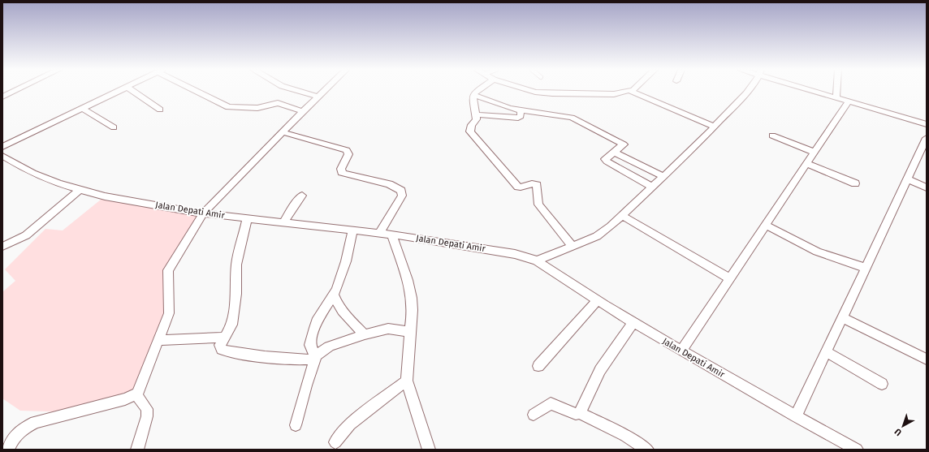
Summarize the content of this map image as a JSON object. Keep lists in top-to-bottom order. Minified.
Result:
{"streets":{"street":["Jalan Depati Amir"]},"north":"bottom left"}
